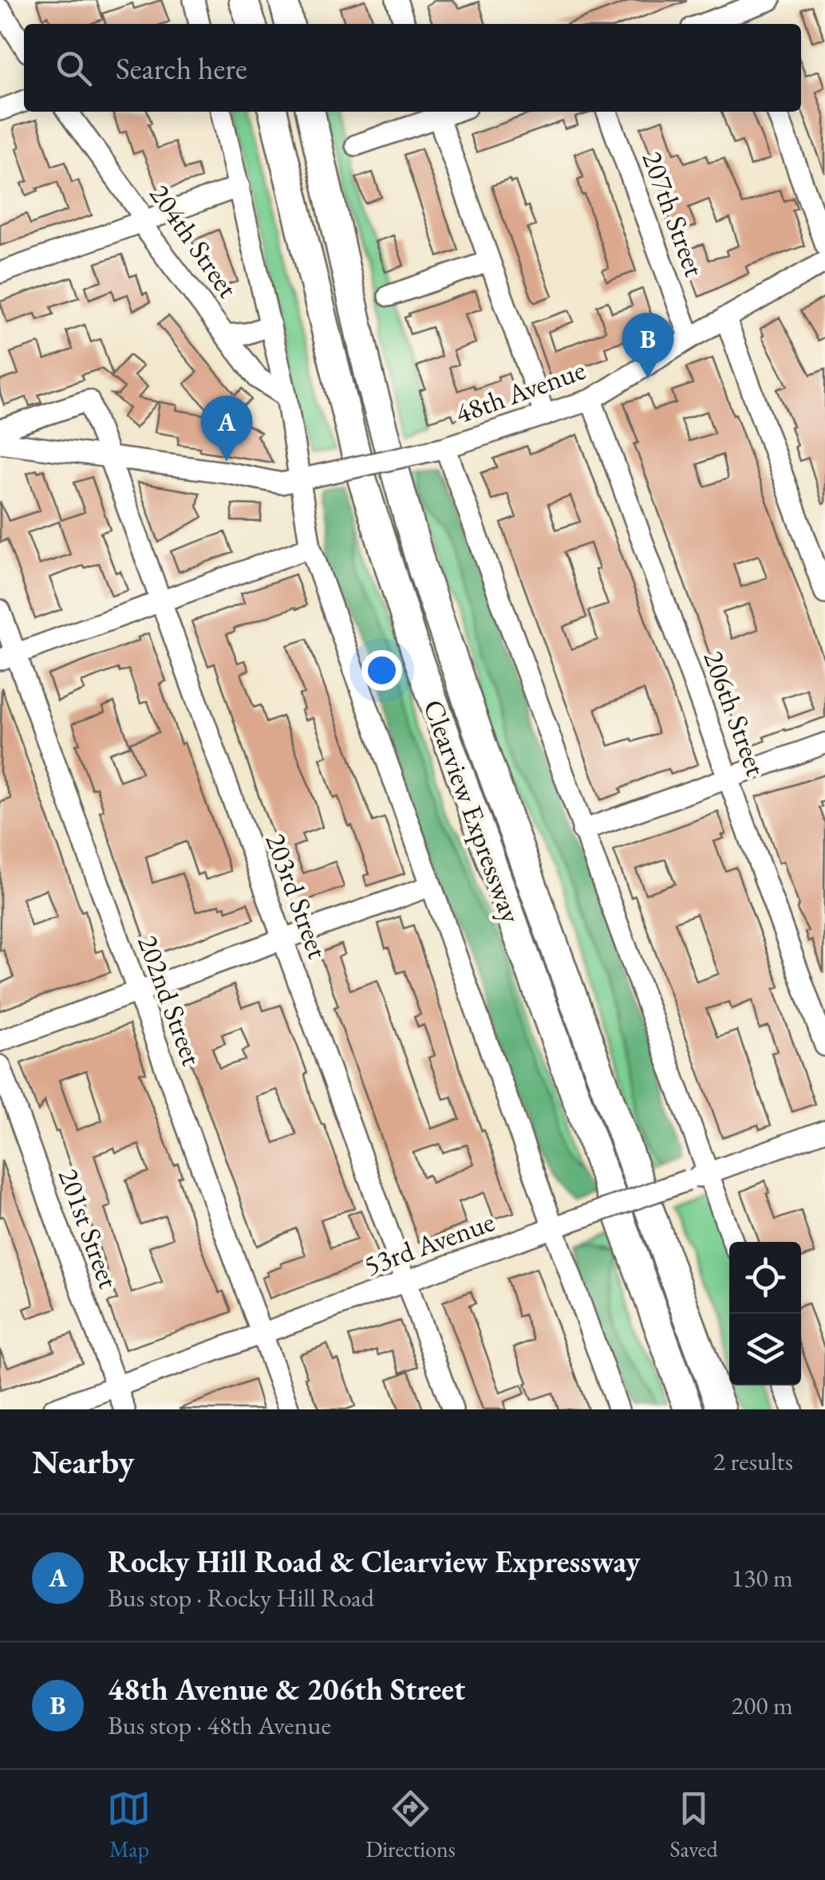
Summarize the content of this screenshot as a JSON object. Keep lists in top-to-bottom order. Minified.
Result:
{"streets":{"highway":["Clearview Expressway"],"street":["207th Street","204th Street","48th Avenue","206th Street","203rd Street","202nd Street","201st Street","53rd Avenue"]},"crossings":[["207th Street","48th Avenue"],["48th Avenue","206th Street"],["48th Avenue","203rd Street"],["203rd Street","53rd Avenue"],["202nd Street","53rd Avenue"],["201st Street","53rd Avenue"]],"page":{"search":"Search here","pins":["B","A"],"heading":["Nearby","2 results"],"list":[{"mark":"A","name":"Rocky Hill Road & Clearview Expressway","note":"Bus stop · Rocky Hill Road","value":"130 m"},{"mark":"B","name":"48th Avenue & 206th Street","note":"Bus stop · 48th Avenue","value":"200 m"}],"nav":["Map","Directions","Saved"]}}
